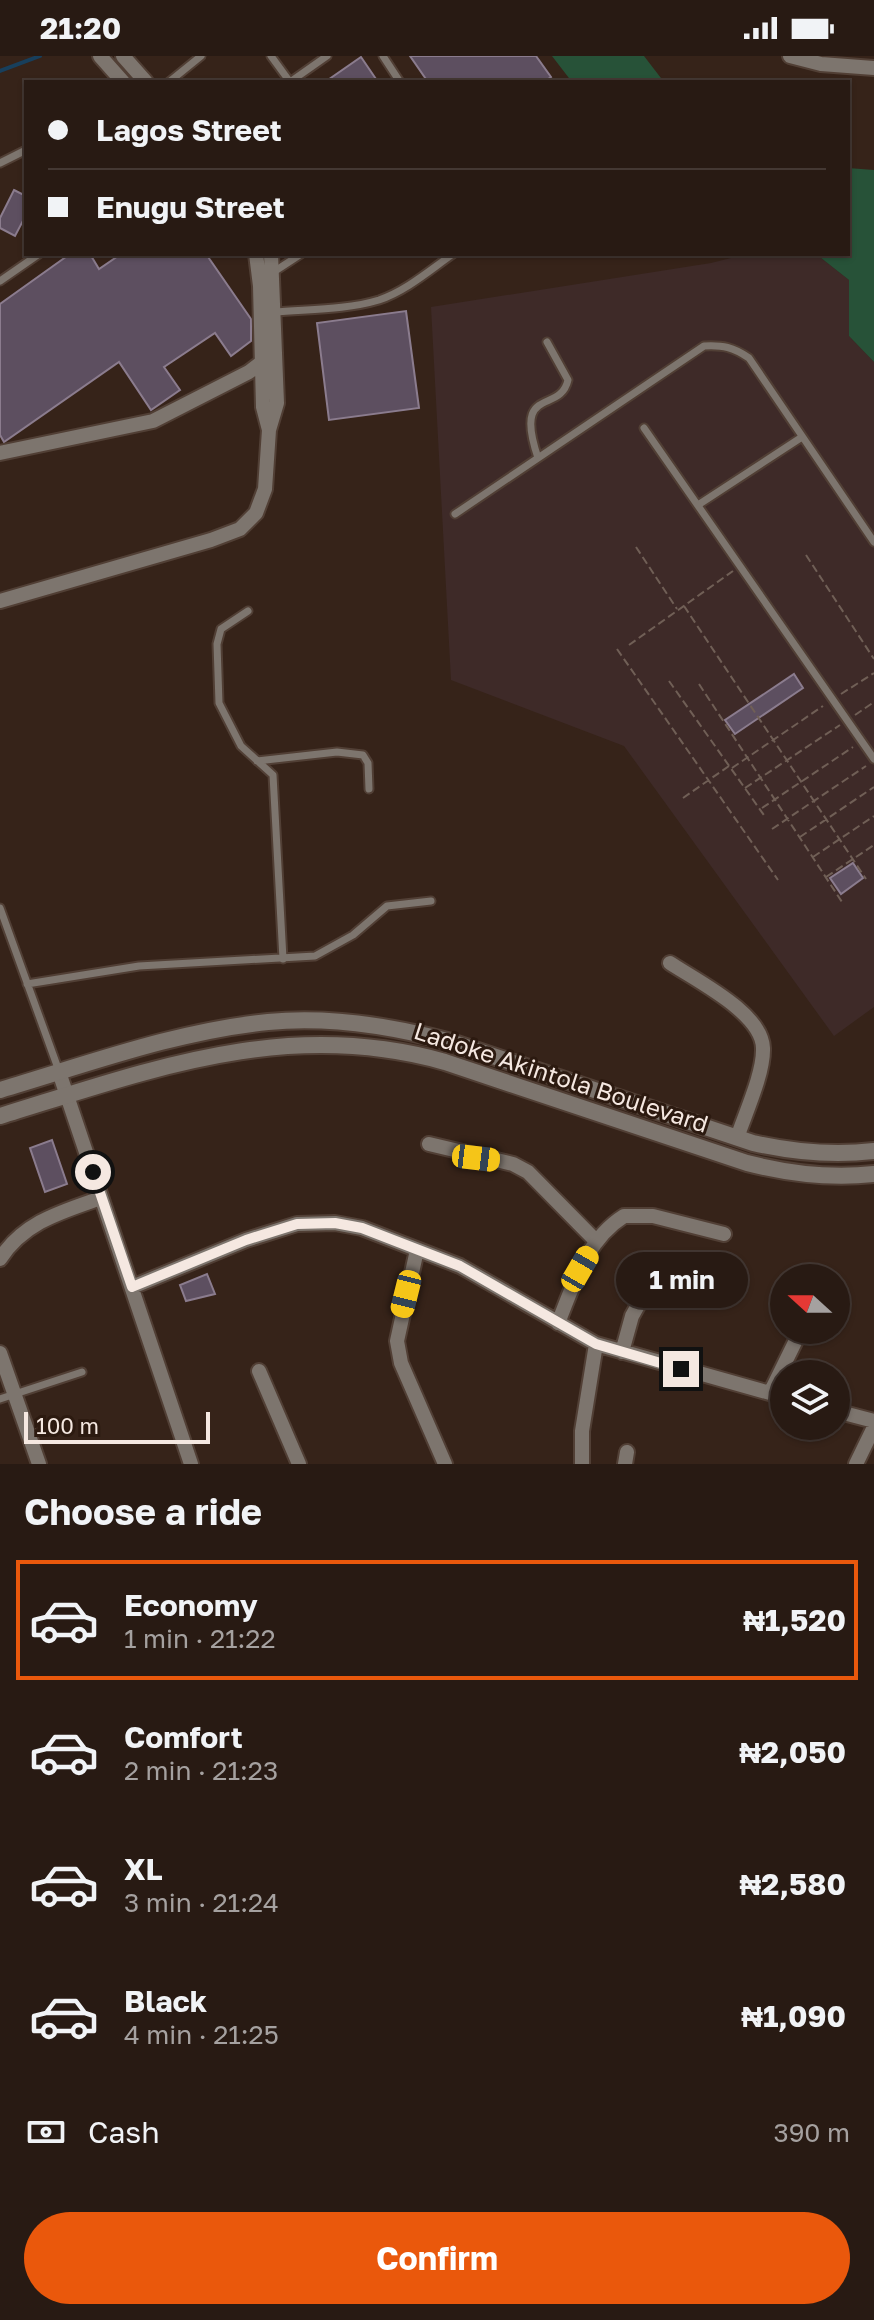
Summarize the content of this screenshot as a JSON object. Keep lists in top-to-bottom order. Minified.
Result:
{"streets":{"street":["Ladoke Akintola Boulevard"]},"scale_bar":"100 m","north":"left","page":{"status":"21:20","banner":["Lagos Street","Enugu Street"],"bubble":"1 min","scale":"100 m","heading":"Choose a ride","list":[{"name":"Economy","note":"1 min · 21:22","value":"₦1,520"},{"name":"Comfort","note":"2 min · 21:23","value":"₦2,050"},{"name":"XL","note":"3 min · 21:24","value":"₦2,580"},{"name":"Black","note":"4 min · 21:25","value":"₦1,090"}],"pay":["Cash","390 m"],"buttons":"Confirm"}}
